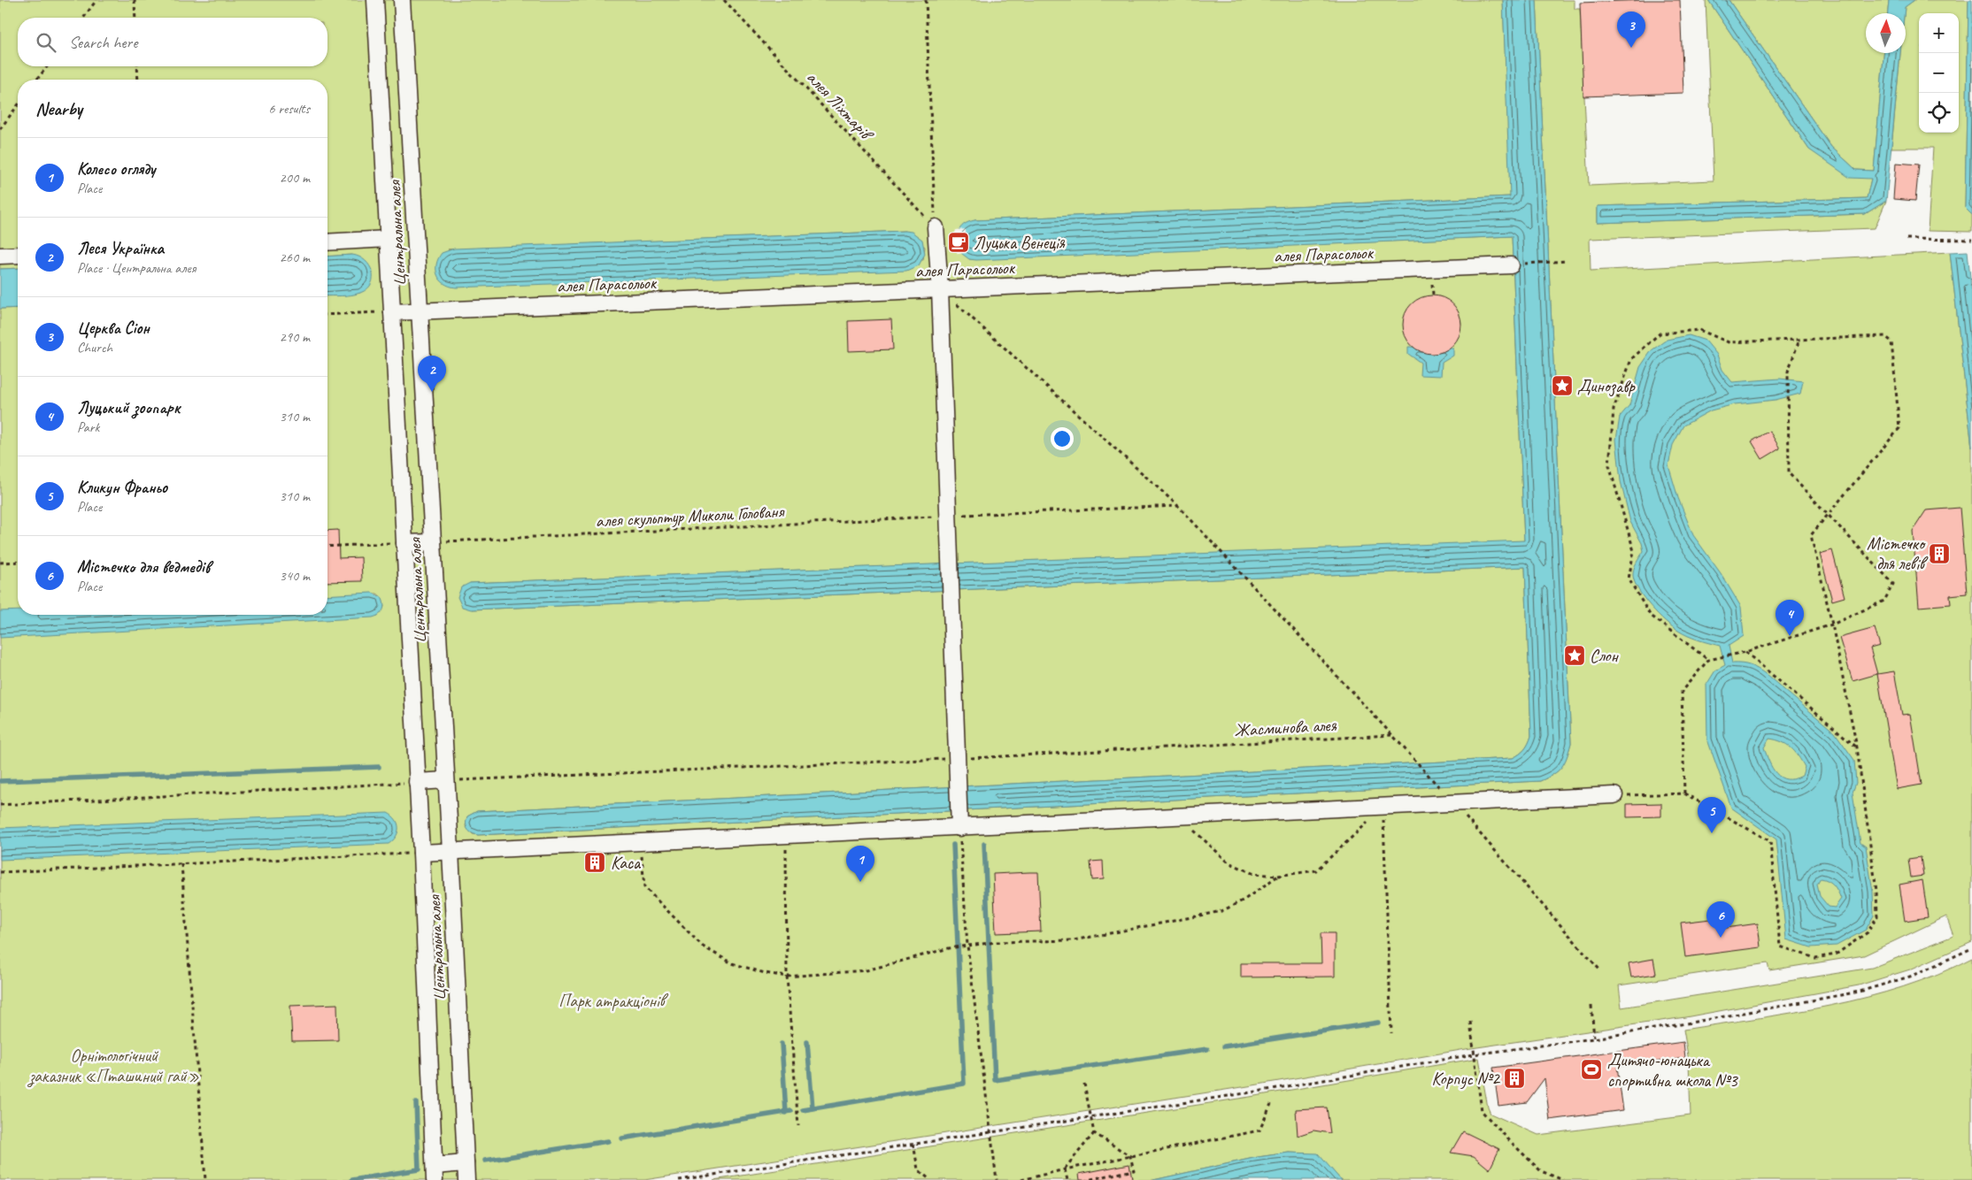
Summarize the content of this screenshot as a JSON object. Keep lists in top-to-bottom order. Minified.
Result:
{"streets":{"street":["Центральна алея","алея Парасольок"],"path":["алея Ліхтарів","алея скульптур Миколи Голованя","Жасминова алея"]},"crossings":[["Центральна алея","алея Парасольок"],["Центральна алея","алея скульптур Миколи Голованя"],["Центральна алея","Жасминова алея"]],"parks":["Парк атракціонів","Орнітологічний заказник «Пташиний гай»"],"places":{"cafe":["Луцька Венеція"],"place":["Динозавр","Слон"],"building":["Містечко для левів","Каса","Корпус №2"],"sports":["Дитячо-юнацька спортивна школа №3"]},"north":"top","page":{"pins":["3","2","4","5","1","6"],"map_buttons":["+","−"],"search":"Search here","heading":["Nearby","6 results"],"list":[{"mark":"1","name":"Колесо огляду","note":"Place","value":"200 m"},{"mark":"2","name":"Леся Українка","note":"Place · Центральна алея","value":"260 m"},{"mark":"3","name":"Церква Сіон","note":"Church","value":"290 m"},{"mark":"4","name":"Луцький зоопарк","note":"Park","value":"310 m"},{"mark":"5","name":"Кликун Франьо","note":"Place","value":"310 m"},{"mark":"6","name":"Містечко для ведмедів","note":"Place","value":"340 m"}]}}
